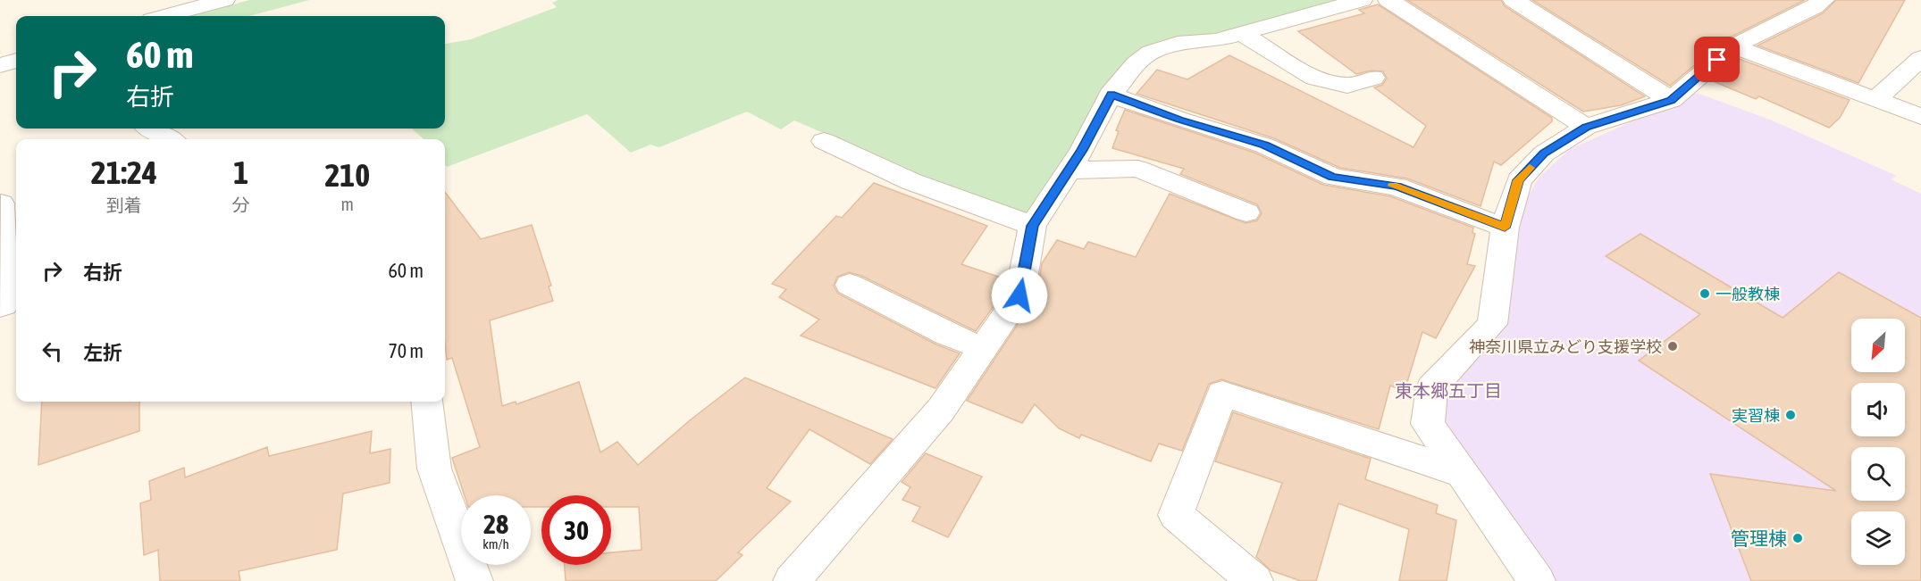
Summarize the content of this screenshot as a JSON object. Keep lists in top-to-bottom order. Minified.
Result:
{"districts":["東本郷五丁目"],"places":["一般教棟","神奈川県立みどり支援学校","実習棟","管理棟"],"north":"bottom left","page":{"turn":["60 m","右折"],"eta":["21:24","到着","1","分","210","m"],"list":[{"name":"右折","value":"60 m"},{"name":"左折","value":"70 m"}],"speed":"28 km/h","limit":"30"}}
